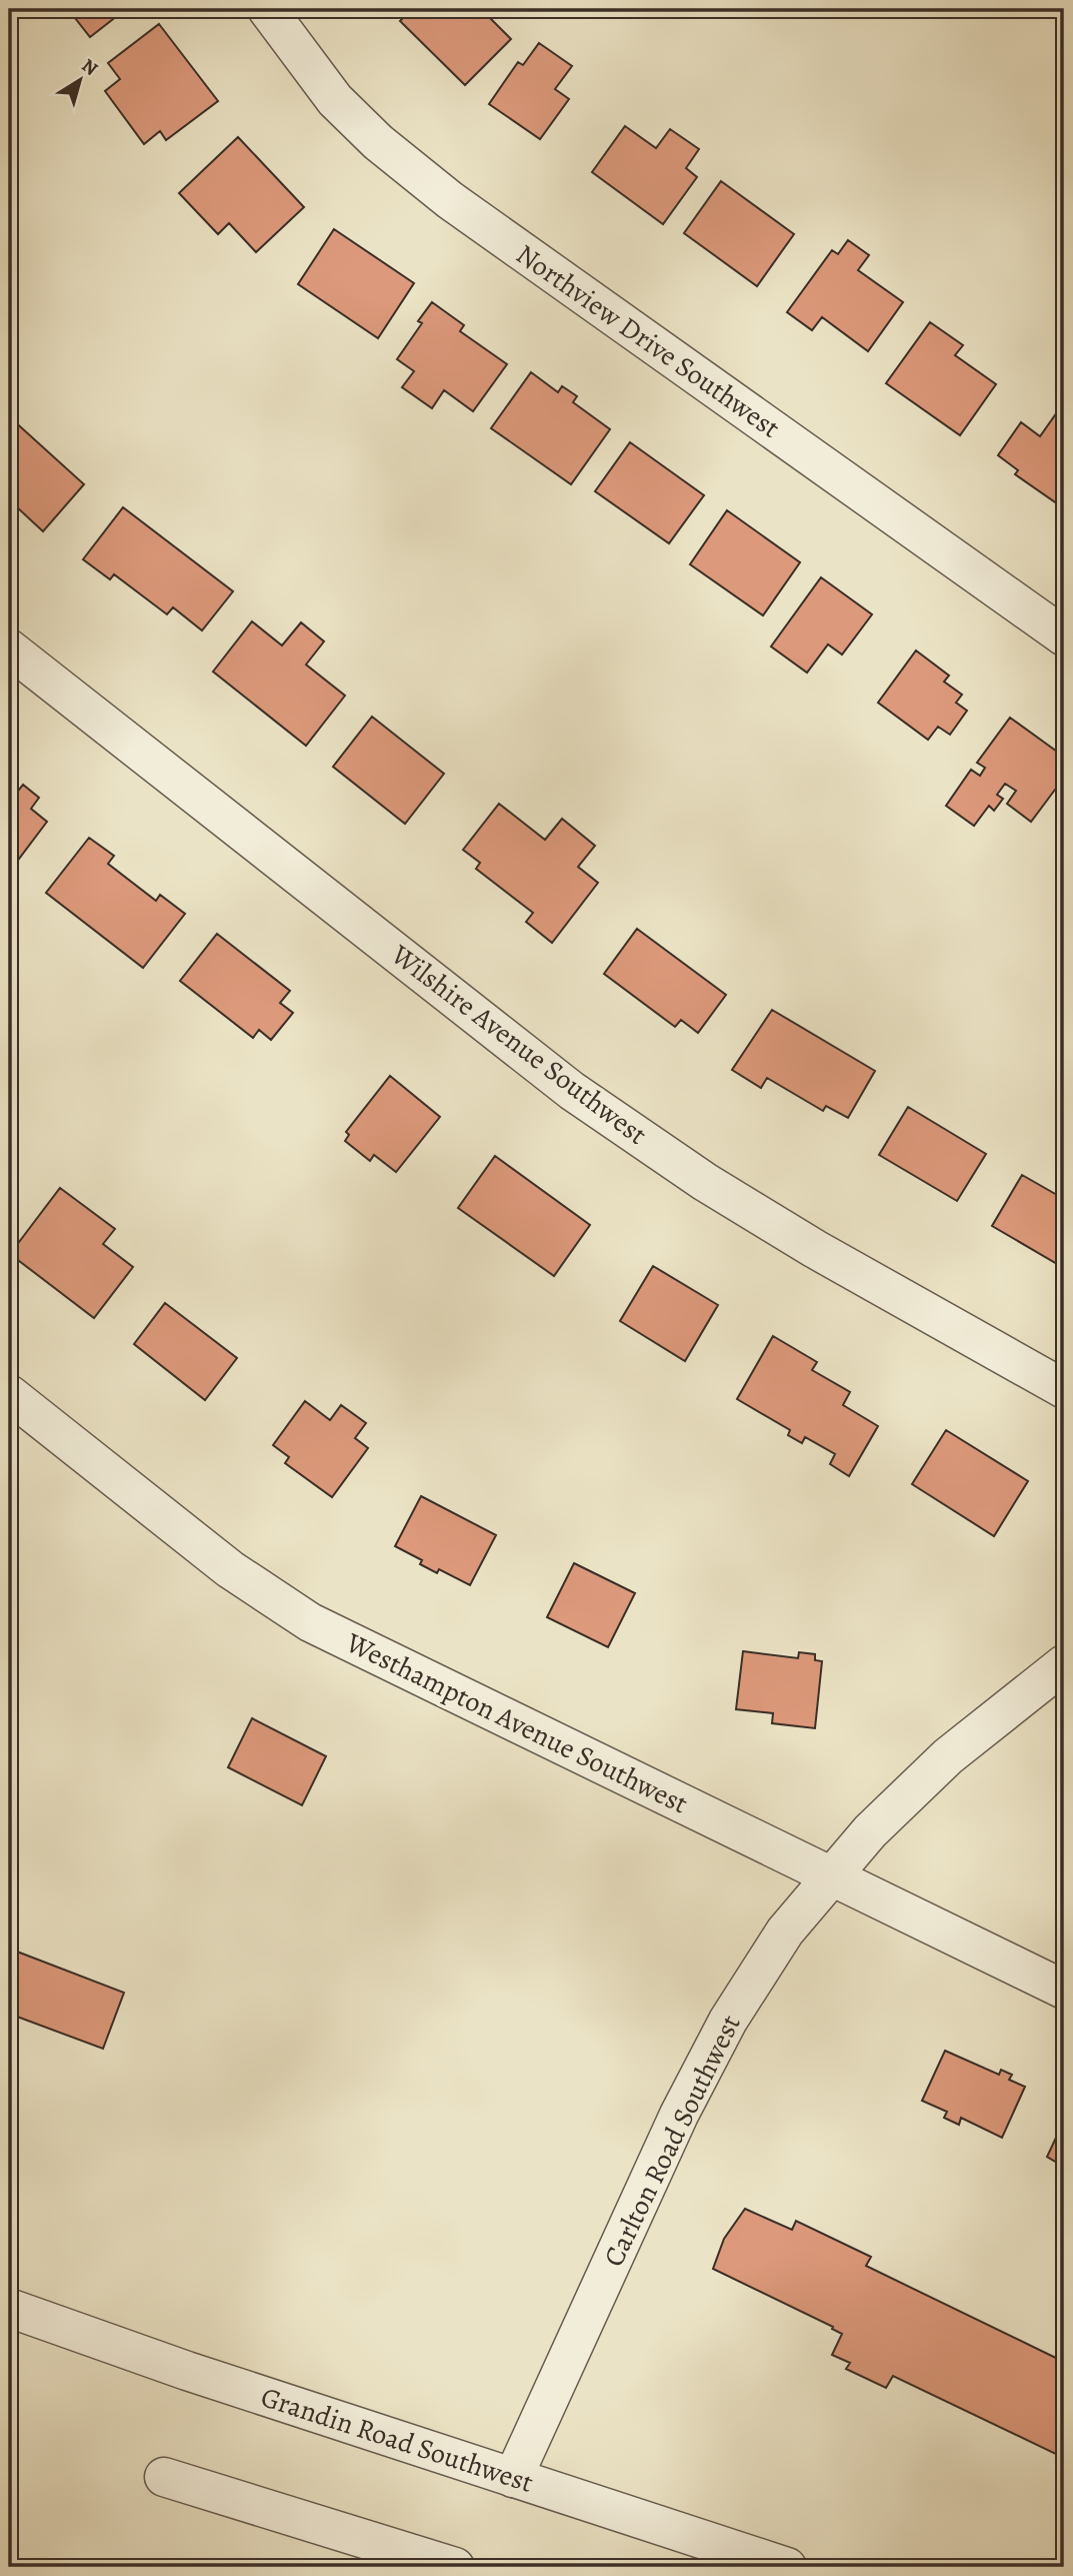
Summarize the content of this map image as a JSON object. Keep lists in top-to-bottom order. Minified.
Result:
{"streets":{"street":["Northview Drive Southwest","Wilshire Avenue Southwest","Westhampton Avenue Southwest","Carlton Road Southwest","Grandin Road Southwest"]},"crossings":[["Westhampton Avenue Southwest","Carlton Road Southwest"],["Carlton Road Southwest","Grandin Road Southwest"]],"north":"top right"}
